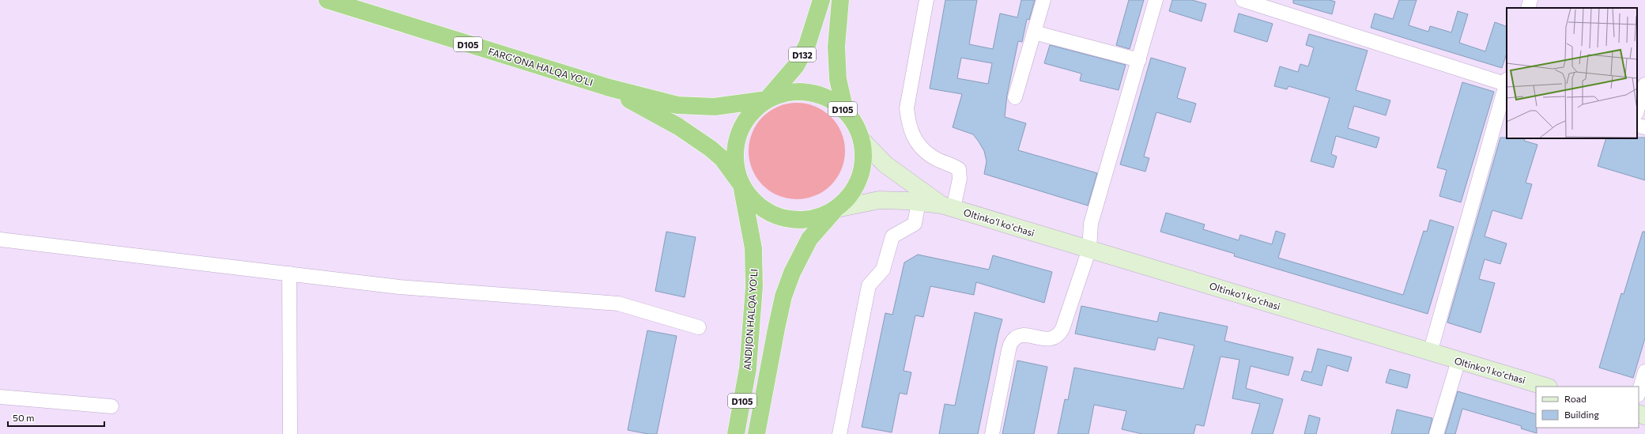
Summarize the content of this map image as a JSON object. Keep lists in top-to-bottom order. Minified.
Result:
{"streets":{"highway":["D105","D132","FARG‘ONA HALQA YO‘LI","ANDIJON HALQA YO‘LI"],"main road":["Oltinkoʻl koʻchasi"]},"crossings":[["D105","D132"],["D105","FARG‘ONA HALQA YO‘LI"],["D105","Oltinkoʻl koʻchasi"],["D105","ANDIJON HALQA YO‘LI"],["D132","FARG‘ONA HALQA YO‘LI"],["FARG‘ONA HALQA YO‘LI","ANDIJON HALQA YO‘LI"]],"legend":["Road","Building"],"scale_bar":"50 m"}
